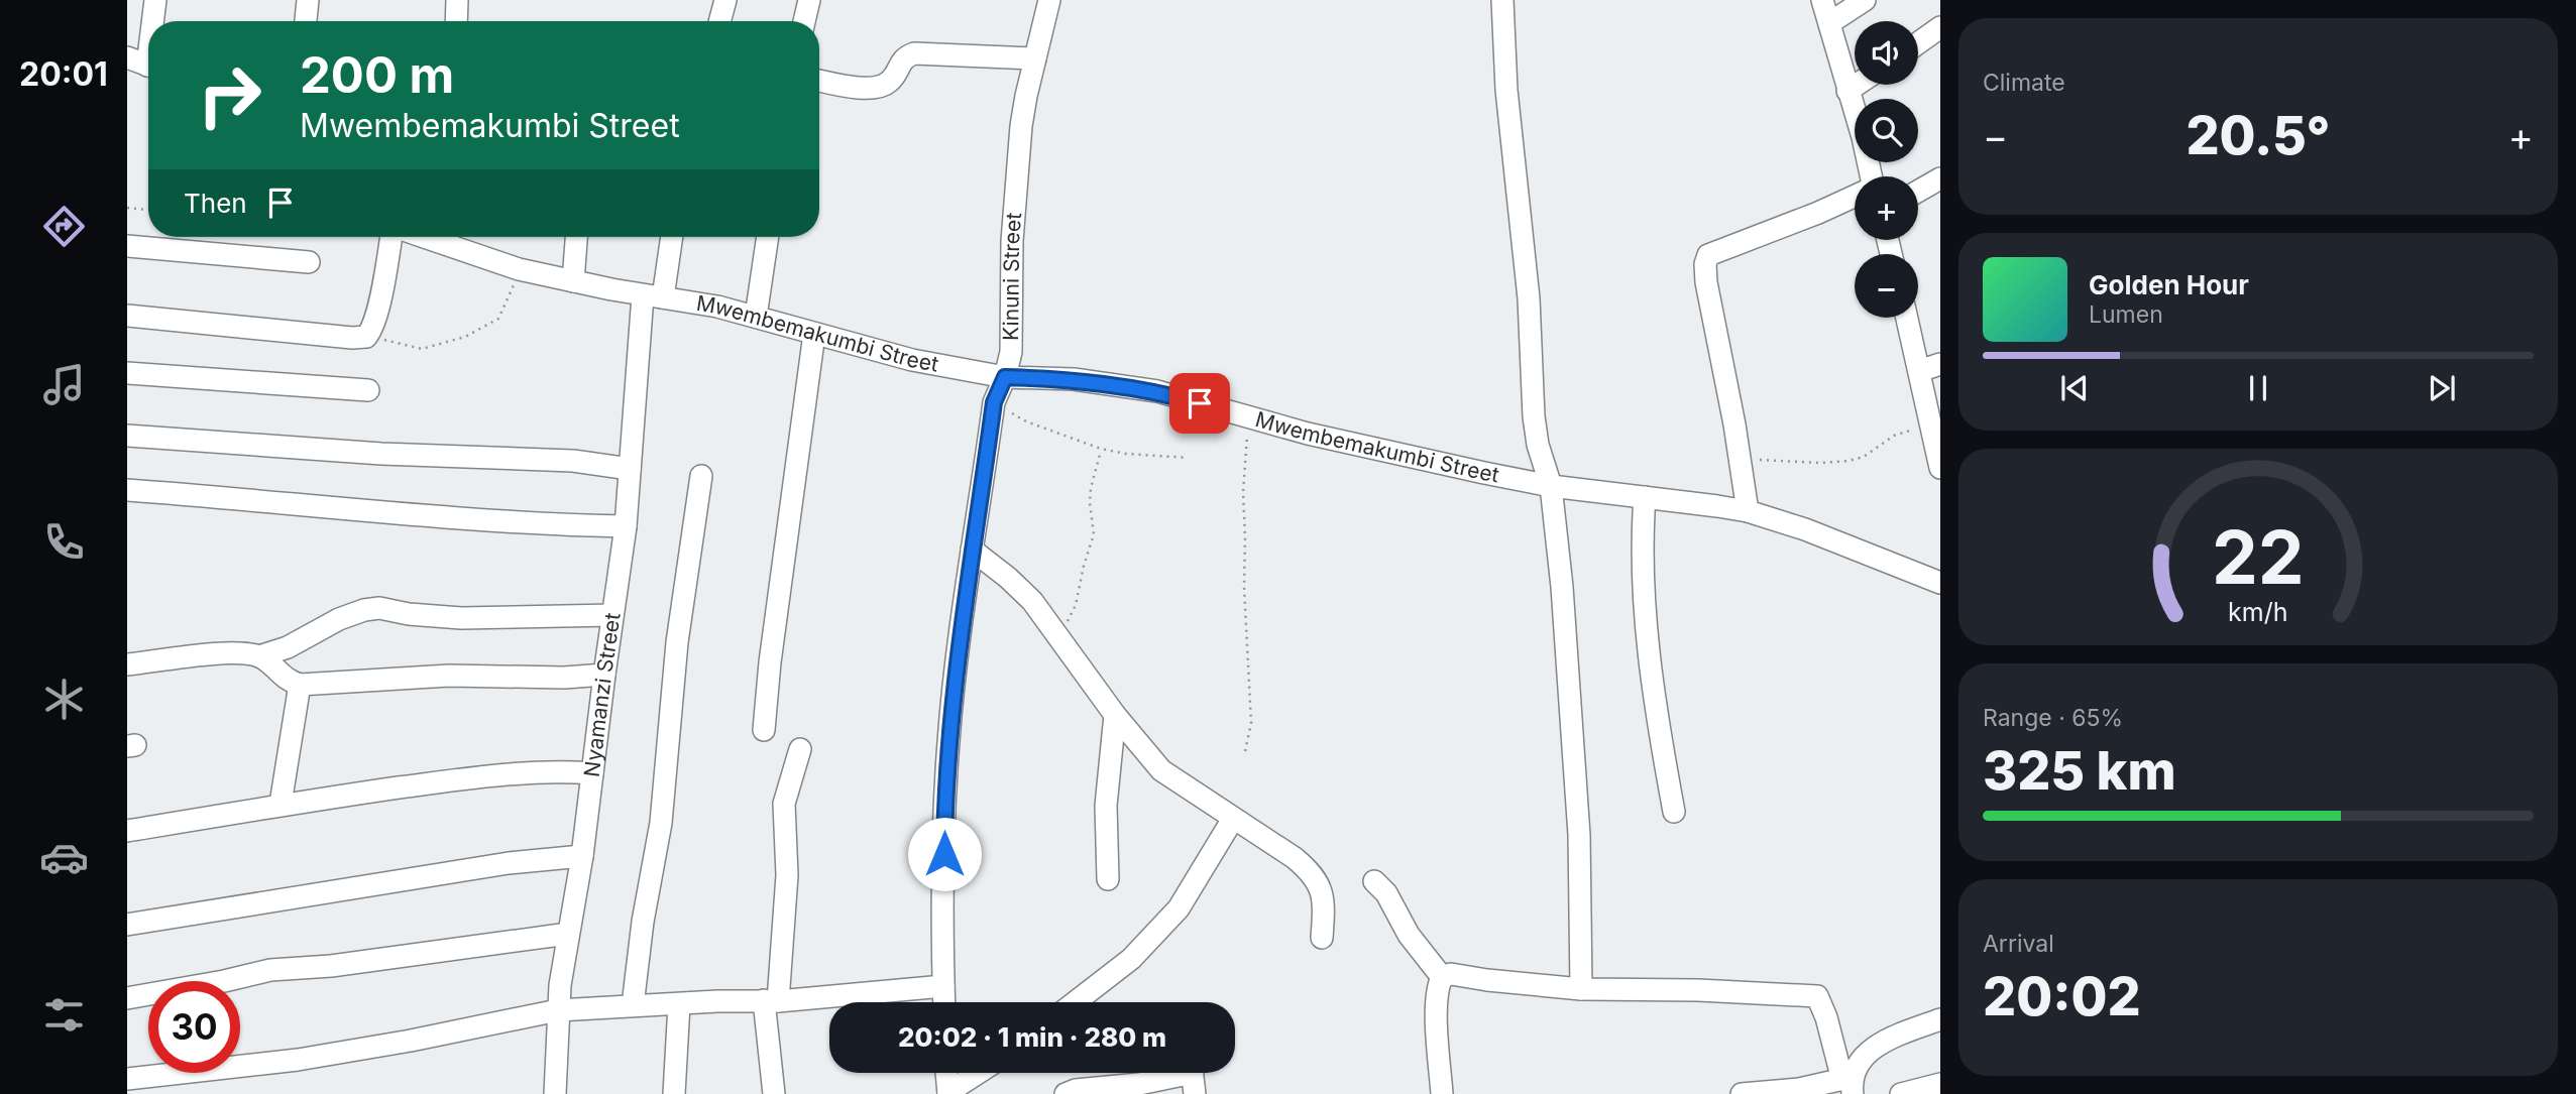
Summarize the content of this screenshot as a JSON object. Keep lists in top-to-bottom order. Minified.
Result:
{"streets":{"street":["Kinuni Street","Mwembemakumbi Street","Nyamanzi Street"]},"crossings":[["Kinuni Street","Mwembemakumbi Street"],["Mwembemakumbi Street","Nyamanzi Street"]],"page":{"tabs":"20:01","tile":["Climate",["Range · 65%","325 km"],["Arrival","20:02"]],"map_buttons":["+","−"],"turn":["200 m","Mwembemakumbi Street"],"heat":["−","20.5°","+"],"then":"Then","song":["Golden Hour","Lumen"],"limit":"30","trip":"20:02 · 1 min · 280 m","gauge":["22","km/h"]}}
